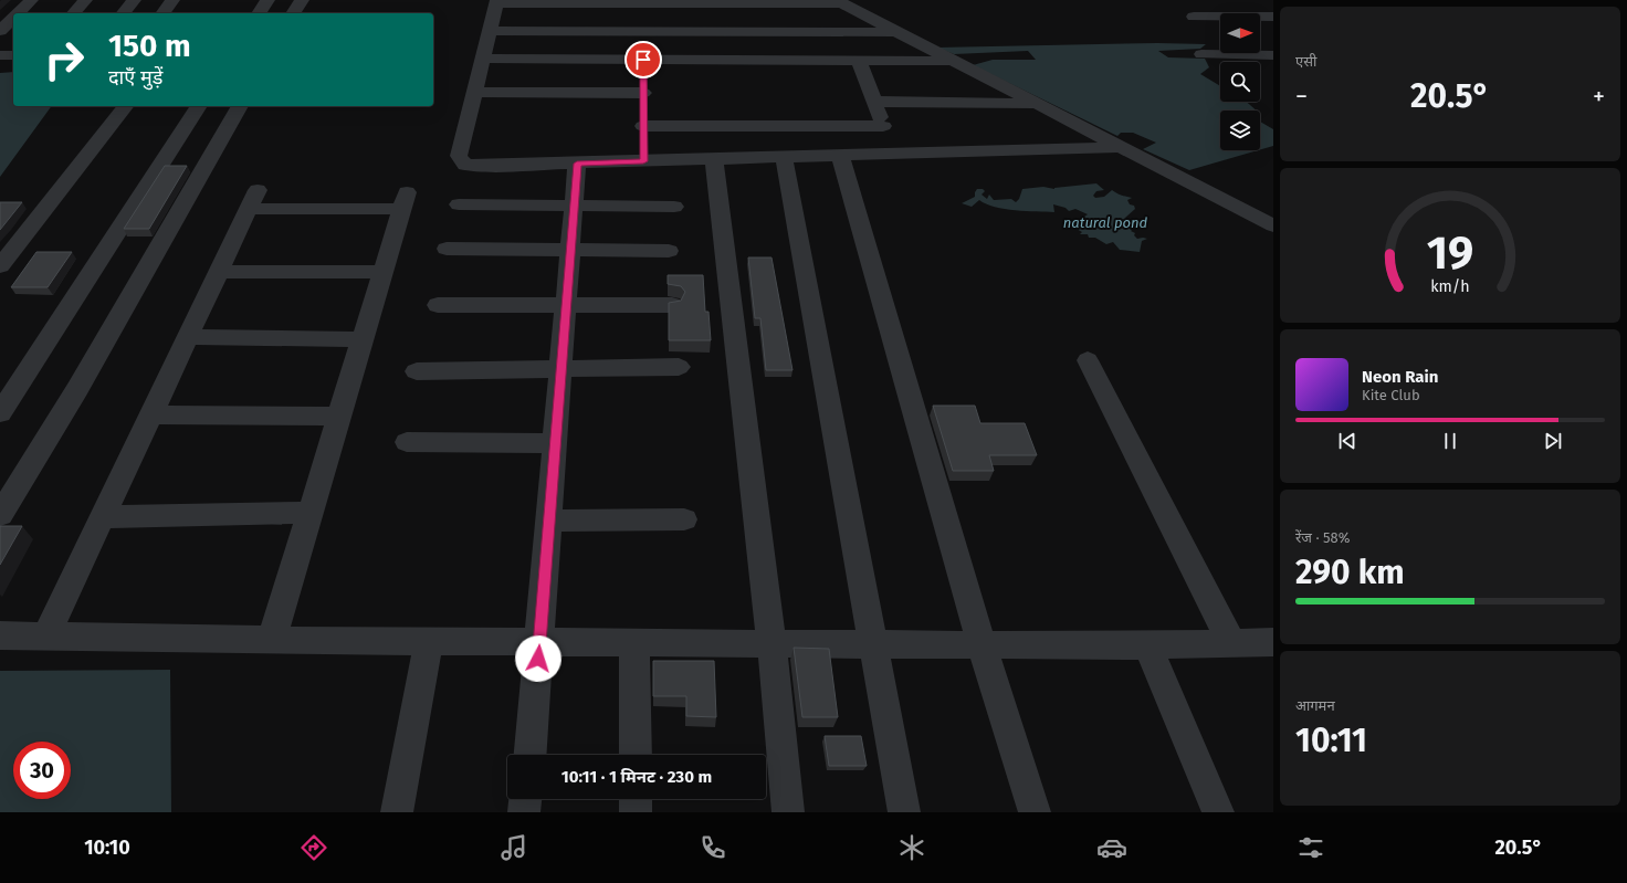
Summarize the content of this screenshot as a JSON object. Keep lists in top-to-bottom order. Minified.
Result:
{"water":["natural pond"],"north":"right","page":{"tile":["एसी",["रेंज · 58%","290 km"],["आगमन","10:11"]],"turn":["150 m","दाएँ मुड़ें"],"heat":["−","20.5°","+"],"song":["Neon Rain","Kite Club"],"limit":"30","trip":"10:11 · 1 मिनट · 230 m","tabs":["10:10","20.5°"],"gauge":["19","km/h"]}}
